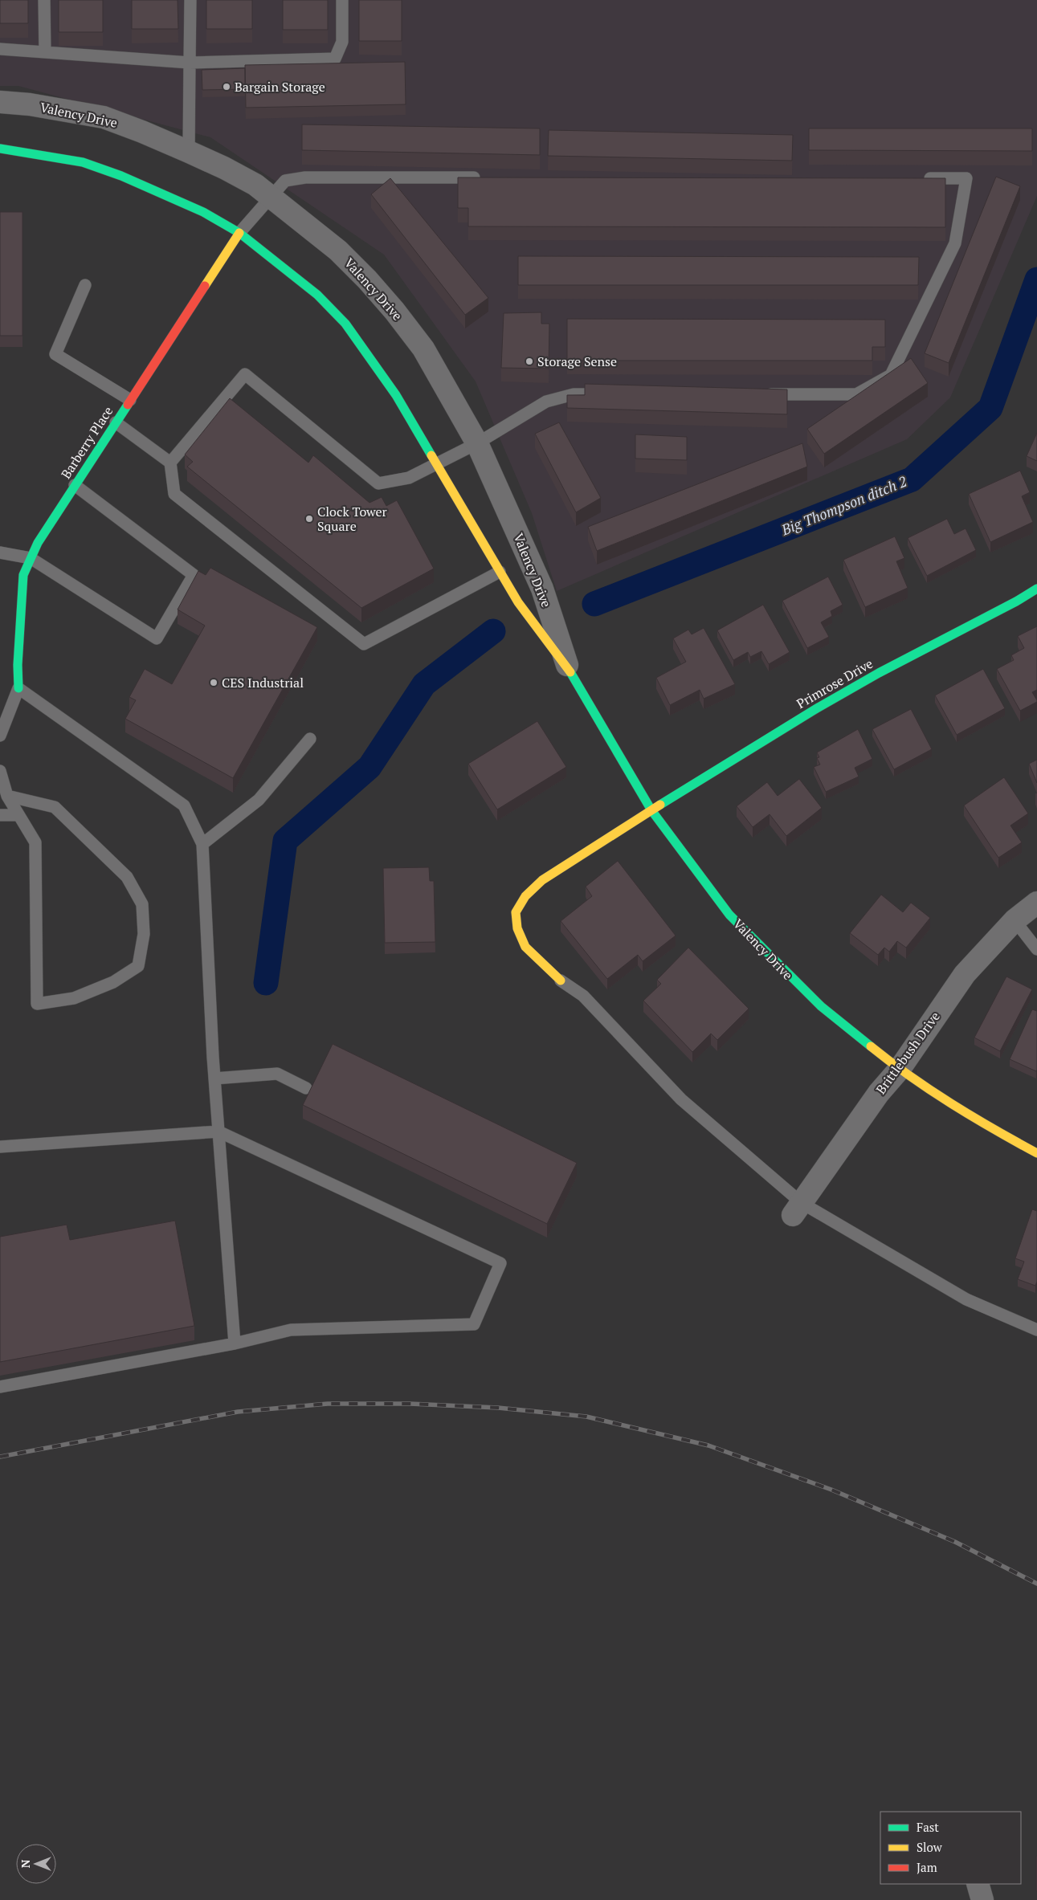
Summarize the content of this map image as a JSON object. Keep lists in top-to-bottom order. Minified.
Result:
{"streets":{"street":["Valency Drive","Barberry Place","Primrose Drive","Brittlebush Drive"]},"crossings":[["Valency Drive","Barberry Place"],["Valency Drive","Primrose Drive"],["Valency Drive","Brittlebush Drive"]],"water":["Big Thompson ditch 2"],"places":["Bargain Storage","Storage Sense","Clock Tower Square","CES Industrial"],"legend":["Fast","Slow","Jam"],"north":"left"}
